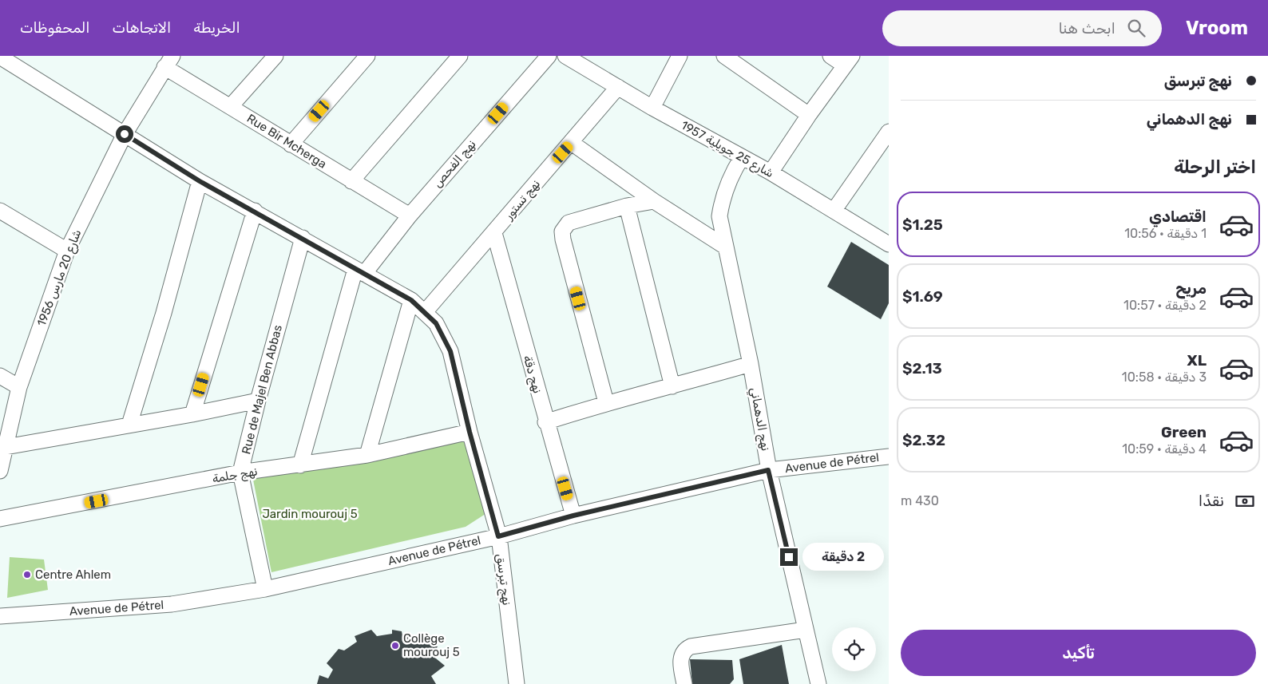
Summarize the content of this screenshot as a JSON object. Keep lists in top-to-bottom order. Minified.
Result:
{"streets":{"street":["Rue Bir Mcherga","شارع 25 جويلية 1957","نهج الفحص","نهج تستور","شارع 20 مارس 1956","نهج دقة","Rue de Majel Ben Abbas","نهج الدهماني","Avenue de Pétrel","نهج جلمة","نهج تبرسق"]},"crossings":[["Rue Bir Mcherga","نهج الفحص"],["Rue Bir Mcherga","شارع 20 مارس 1956"],["شارع 25 جويلية 1957","نهج تستور"],["شارع 25 جويلية 1957","نهج الدهماني"],["نهج الفحص","نهج تبرسق"],["نهج تستور","نهج دقة"],["نهج تستور","نهج تبرسق"],["شارع 20 مارس 1956","نهج تبرسق"],["نهج دقة","Avenue de Pétrel"],["Rue de Majel Ben Abbas","Avenue de Pétrel"],["Rue de Majel Ben Abbas","نهج جلمة"],["Rue de Majel Ben Abbas","نهج تبرسق"],["نهج الدهماني","Avenue de Pétrel"],["Avenue de Pétrel","نهج تبرسق"],["نهج جلمة","نهج تبرسق"]],"parks":["Jardin mourouj 5"],"places":["Centre Ahlem","Collège mourouj 5"],"page":{"header":"Vroom","search":"ابحث هنا","nav":["الخريطة","الاتجاهات","المحفوظات"],"banner":["نهج تبرسق","نهج الدهماني"],"heading":"اختر الرحلة","list":[{"name":"اقتصادي","note":"1 دقيقة · 10:56","value":"$1.25"},{"name":"مريح","note":"2 دقيقة · 10:57","value":"$1.69"},{"name":"XL","note":"3 دقيقة · 10:58","value":"$2.13"},{"name":"Green","note":"4 دقيقة · 10:59","value":"$2.32"}],"pay":["نقدًا","430 m"],"bubble":"2 دقيقة","buttons":"تأكيد"}}
